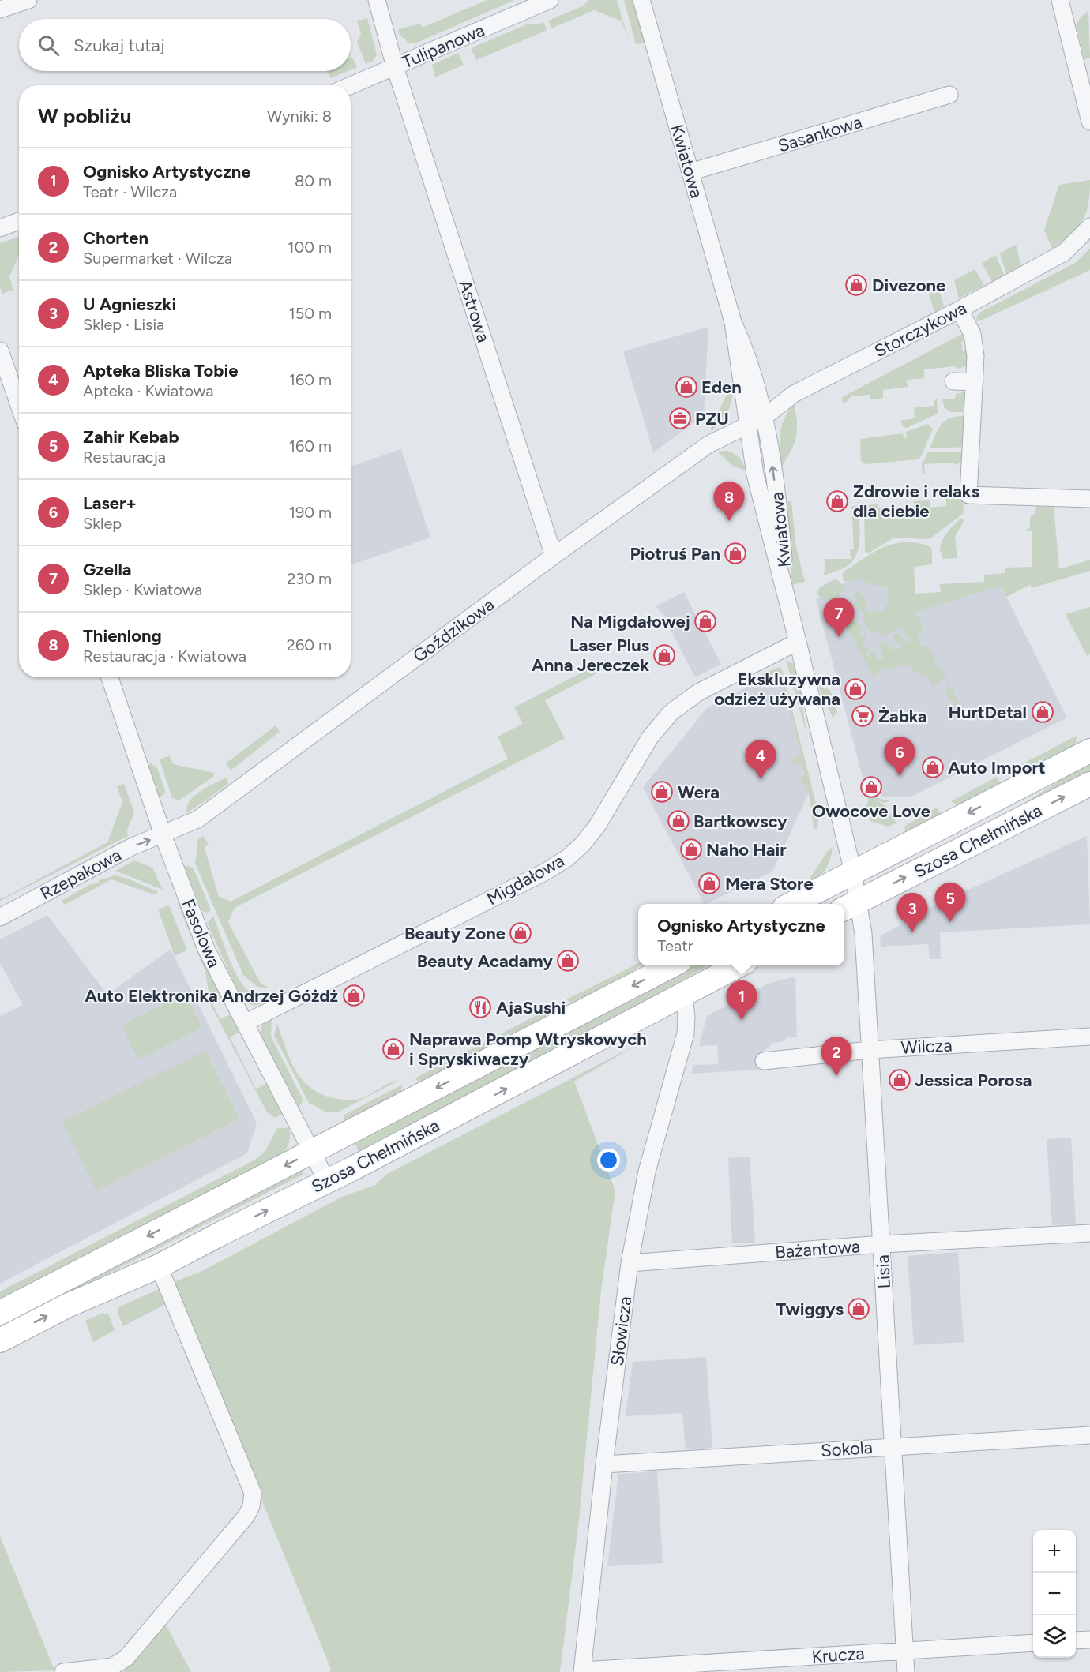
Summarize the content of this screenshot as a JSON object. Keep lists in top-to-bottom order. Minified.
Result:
{"streets":{"main road":["Szosa Chełmińska"],"street":["Tulipanowa","Sasankowa","Kwiatowa","Astrowa","Storczykowa","Goździkowa","Rzepakowa","Migdałowa","Fasolowa","Wilcza","Bażantowa","Lisia","Słowicza","Sokola","Krucza"]},"crossings":[["Tulipanowa","Astrowa"],["Sasankowa","Kwiatowa"],["Kwiatowa","Storczykowa"],["Kwiatowa","Goździkowa"],["Kwiatowa","Szosa Chełmińska"],["Kwiatowa","Migdałowa"],["Kwiatowa","Lisia"],["Astrowa","Goździkowa"],["Storczykowa","Goździkowa"],["Goździkowa","Rzepakowa"],["Goździkowa","Fasolowa"],["Szosa Chełmińska","Fasolowa"],["Szosa Chełmińska","Lisia"],["Szosa Chełmińska","Słowicza"],["Rzepakowa","Fasolowa"],["Migdałowa","Fasolowa"],["Wilcza","Lisia"],["Bażantowa","Lisia"],["Bażantowa","Słowicza"],["Lisia","Sokola"],["Lisia","Krucza"],["Słowicza","Sokola"],["Słowicza","Krucza"]],"one_way":["Rzepakowa"],"places":{"shop":["Divezone","Eden","Zdrowie i relaks dla ciebie","Piotruś Pan","Na Migdałowej","Laser Plus Anna Jereczek","Ekskluzywna odzież używana","HurtDetal","Auto Import","Owocove Love","Wera","Bartkowscy","Naho Hair","Mera Store","Beauty Zone","Beauty Acadamy","Auto Elektronika Andrzej Góżdż","Naprawa Pomp Wtryskowych i Spryskiwaczy","Jessica Porosa","Twiggys"],"office":["PZU"],"supermarket":["Żabka"],"restaurant":["AjaSushi"]},"page":{"search":"Szukaj tutaj","heading":["W pobliżu","Wyniki: 8"],"list":[{"mark":"1","name":"Ognisko Artystyczne","note":"Teatr · Wilcza","value":"80 m"},{"mark":"2","name":"Chorten","note":"Supermarket · Wilcza","value":"100 m"},{"mark":"3","name":"U Agnieszki","note":"Sklep · Lisia","value":"150 m"},{"mark":"4","name":"Apteka Bliska Tobie","note":"Apteka · Kwiatowa","value":"160 m"},{"mark":"5","name":"Zahir Kebab","note":"Restauracja","value":"160 m"},{"mark":"6","name":"Laser+","note":"Sklep","value":"190 m"},{"mark":"7","name":"Gzella","note":"Sklep · Kwiatowa","value":"230 m"},{"mark":"8","name":"Thienlong","note":"Restauracja · Kwiatowa","value":"260 m"}],"pins":["8","7","6","4","5","3","1","2"],"popup":["Ognisko Artystyczne","Teatr"],"map_buttons":["+","−"]}}
